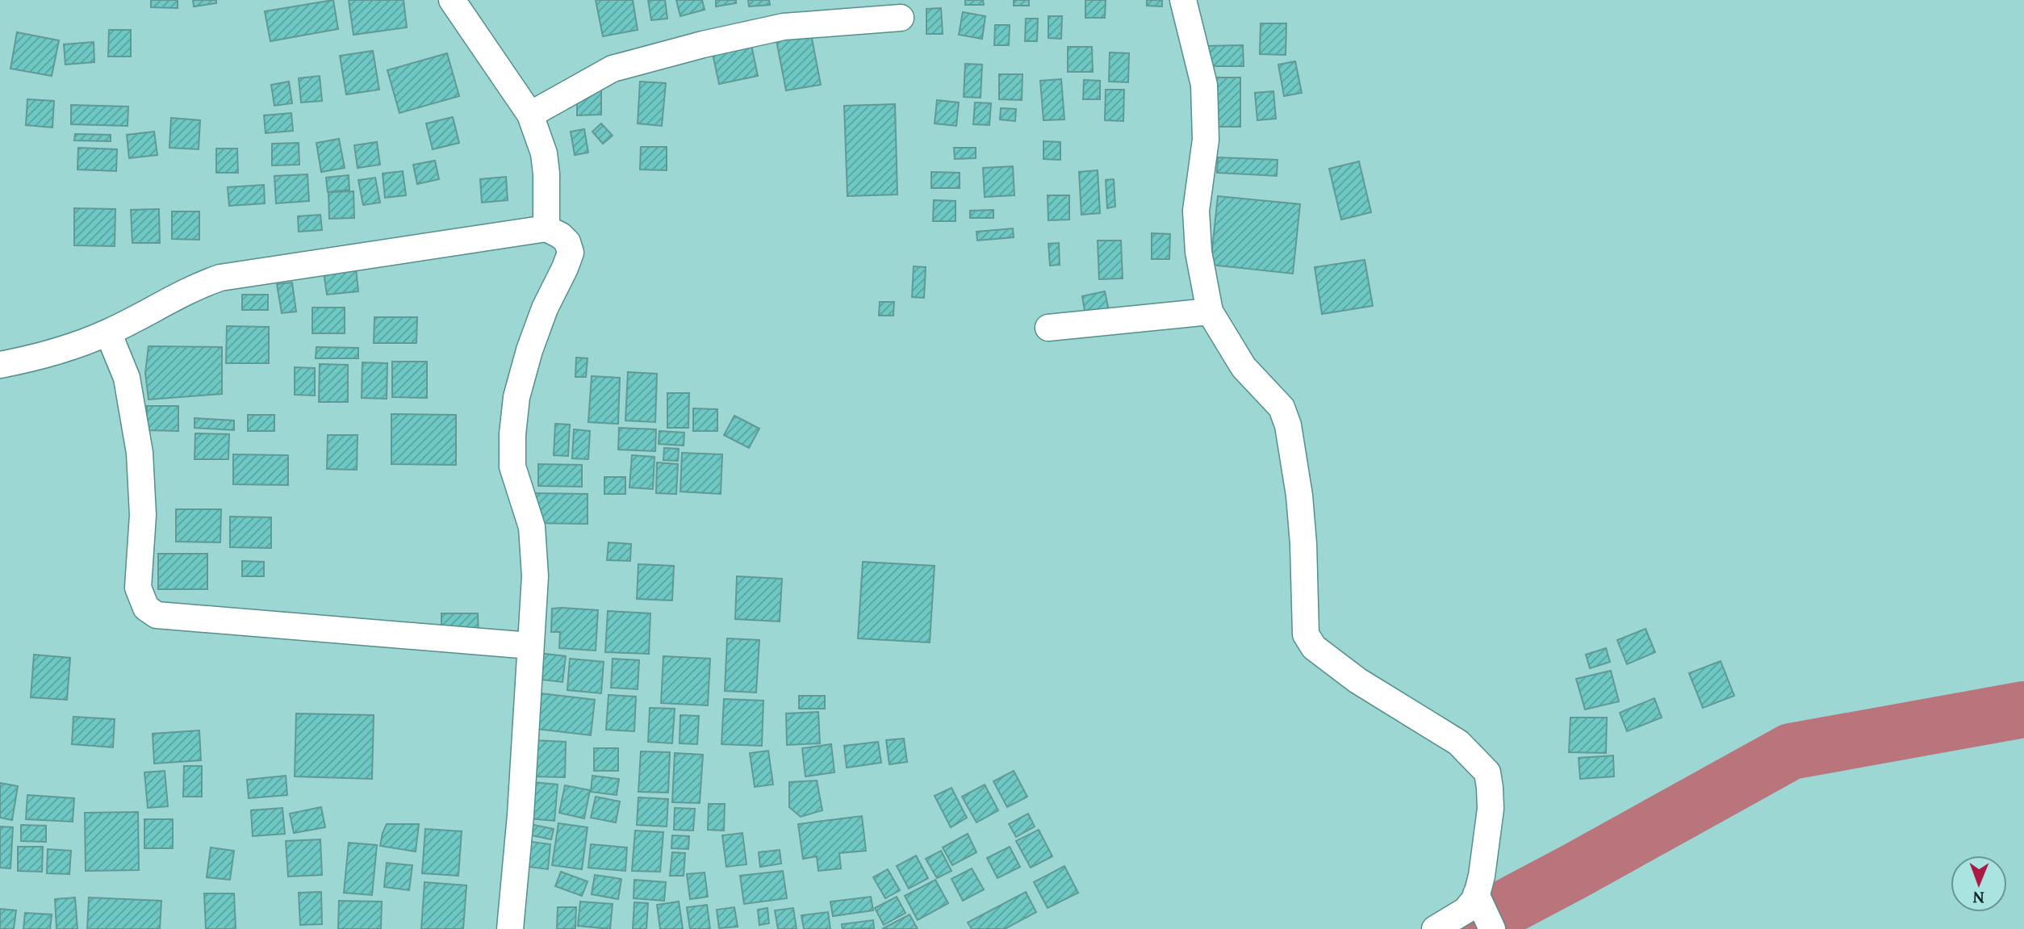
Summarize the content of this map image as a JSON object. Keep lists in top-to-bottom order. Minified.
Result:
{"north":"bottom"}
